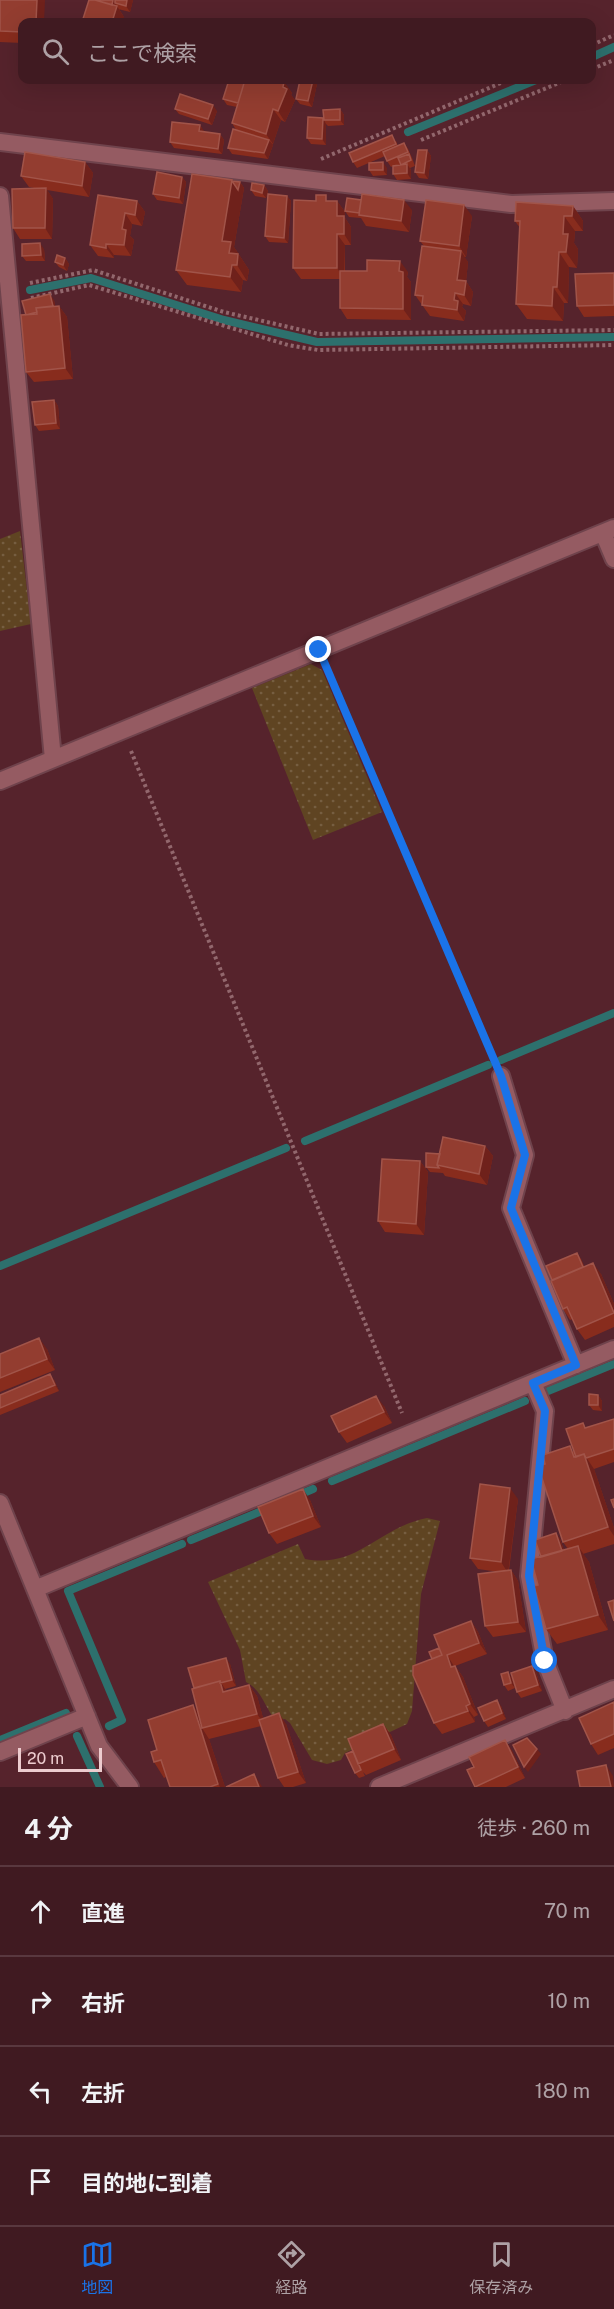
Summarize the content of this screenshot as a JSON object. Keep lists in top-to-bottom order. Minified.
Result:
{"scale_bar":"20 m","page":{"search":"ここで検索","scale":"20 m","heading":["4 分","徒歩 · 260 m"],"list":[["直進","70 m"],["右折","10 m"],["左折","180 m"],"目的地に到着"],"nav":["地図","経路","保存済み"]}}
